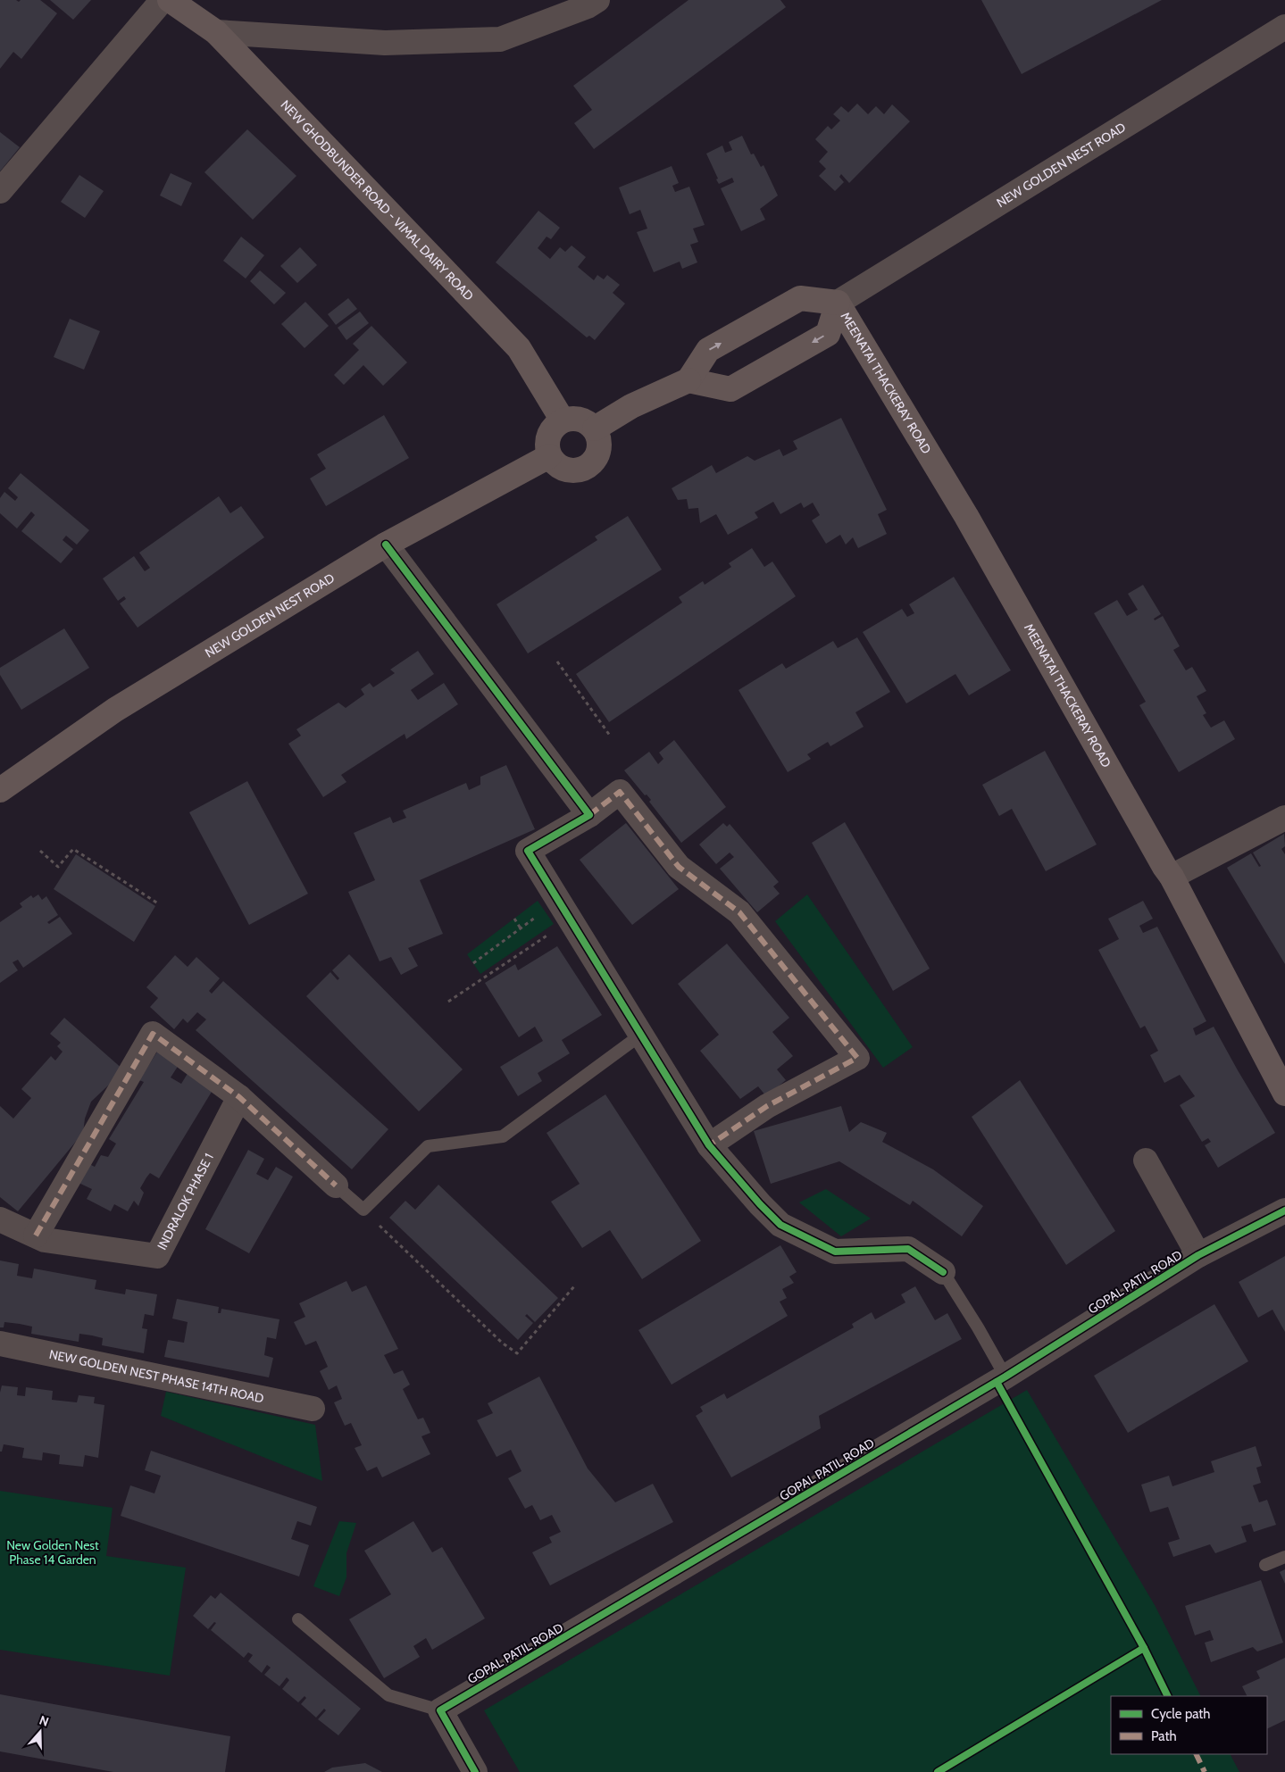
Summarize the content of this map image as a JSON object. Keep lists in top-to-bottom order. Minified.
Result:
{"streets":{"street":["NEW GOLDEN NEST ROAD","NEW GHODBUNDER ROAD - VIMAL DAIRY ROAD","MEENATAI THACKERAY ROAD","INDRALOK PHASE 1","GOPAL PATIL ROAD","NEW GOLDEN NEST PHASE 14TH ROAD"]},"crossings":[["NEW GOLDEN NEST ROAD","NEW GHODBUNDER ROAD - VIMAL DAIRY ROAD"],["NEW GOLDEN NEST ROAD","MEENATAI THACKERAY ROAD"]],"parks":["New Golden Nest Phase 14 Garden"],"legend":["Cycle path","Path"],"north":"top"}
